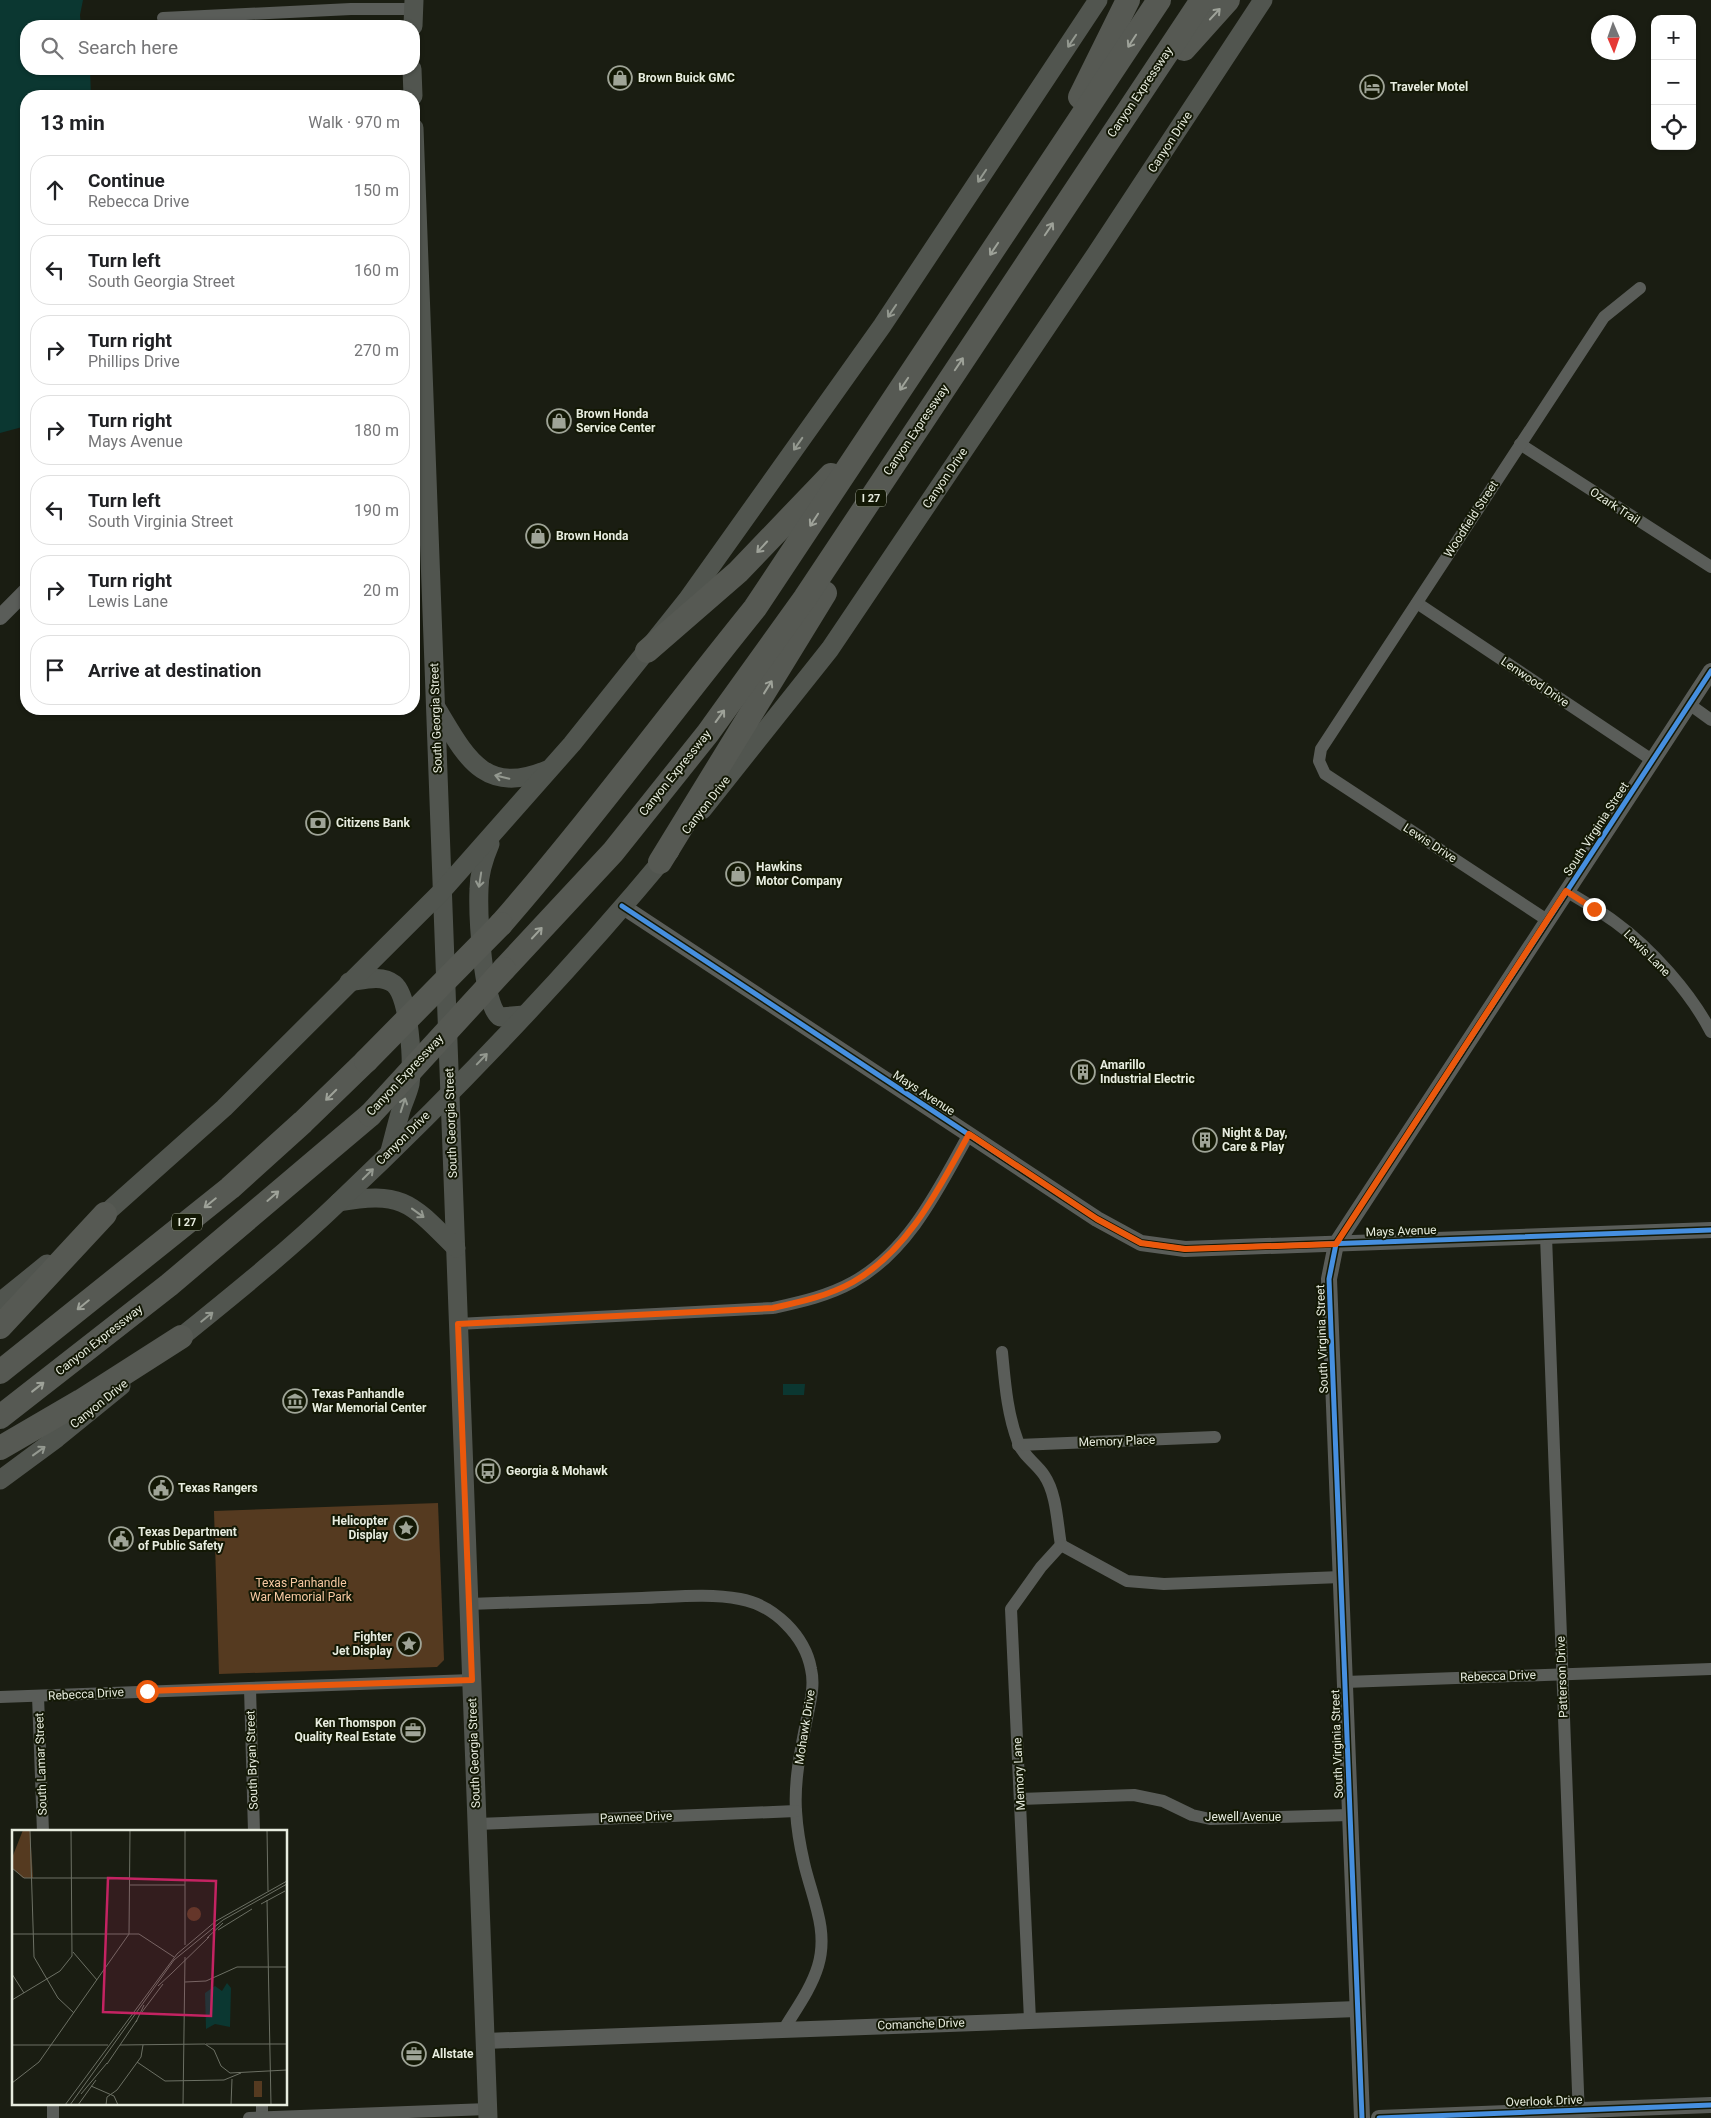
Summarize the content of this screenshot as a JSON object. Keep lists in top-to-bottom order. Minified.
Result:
{"streets":{"highway":["Canyon Expressway","I 27"],"main road":["Canyon Drive","South Georgia Street"],"street":["Ozark Trail","Woodfield Street","Lenwood Drive","South Virginia Street","Lewis Drive","Lewis Lane","Mays Avenue","Memory Place","Rebecca Drive","Patterson Drive","Mohawk Drive","South Bryan Street","South Lamar Street","Memory Lane","Pawnee Drive","Jewell Avenue","Comanche Drive","Overlook Drive"]},"crossings":[["Canyon Drive","South Georgia Street"],["Canyon Drive","Mays Avenue"],["Ozark Trail","Woodfield Street"],["Woodfield Street","Lenwood Drive"],["Woodfield Street","Lewis Drive"],["Lenwood Drive","South Virginia Street"],["South Georgia Street","Rebecca Drive"],["South Georgia Street","Mohawk Drive"],["South Georgia Street","Pawnee Drive"],["South Georgia Street","Comanche Drive"],["South Virginia Street","Lewis Drive"],["South Virginia Street","Lewis Lane"],["South Virginia Street","Mays Avenue"],["South Virginia Street","Rebecca Drive"],["South Virginia Street","Jewell Avenue"],["South Virginia Street","Comanche Drive"],["Mays Avenue","Patterson Drive"],["Rebecca Drive","Patterson Drive"],["Rebecca Drive","South Bryan Street"],["Rebecca Drive","South Lamar Street"],["Patterson Drive","Overlook Drive"],["Mohawk Drive","Pawnee Drive"],["Mohawk Drive","Comanche Drive"],["Memory Lane","Jewell Avenue"],["Memory Lane","Comanche Drive"]],"parks":["Texas Panhandle War Memorial Park"],"places":{"shop":["Brown Buick GMC","Brown Honda Service Center","Brown Honda","Hawkins Motor Company"],"hotel":["Traveler Motel"],"bank":["Citizens Bank"],"building":["Amarillo Industrial Electric","Night & Day, Care & Play"],"museum":["Texas Panhandle War Memorial Center"],"bus stop":["Georgia & Mohawk"],"public building":["Texas Rangers","Texas Department of Public Safety"],"place":["Helicopter Display","Fighter Jet Display"],"office":["Ken Thomspon Quality Real Estate","Allstate"]},"north":"bottom","page":{"map_buttons":["+","−"],"search":"Search here","heading":["13 min","Walk · 970 m"],"list":[["Continue","Rebecca Drive","150 m"],["Turn left","South Georgia Street","160 m"],["Turn right","Phillips Drive","270 m"],["Turn right","Mays Avenue","180 m"],["Turn left","South Virginia Street","190 m"],["Turn right","Lewis Lane","20 m"],"Arrive at destination"]}}
